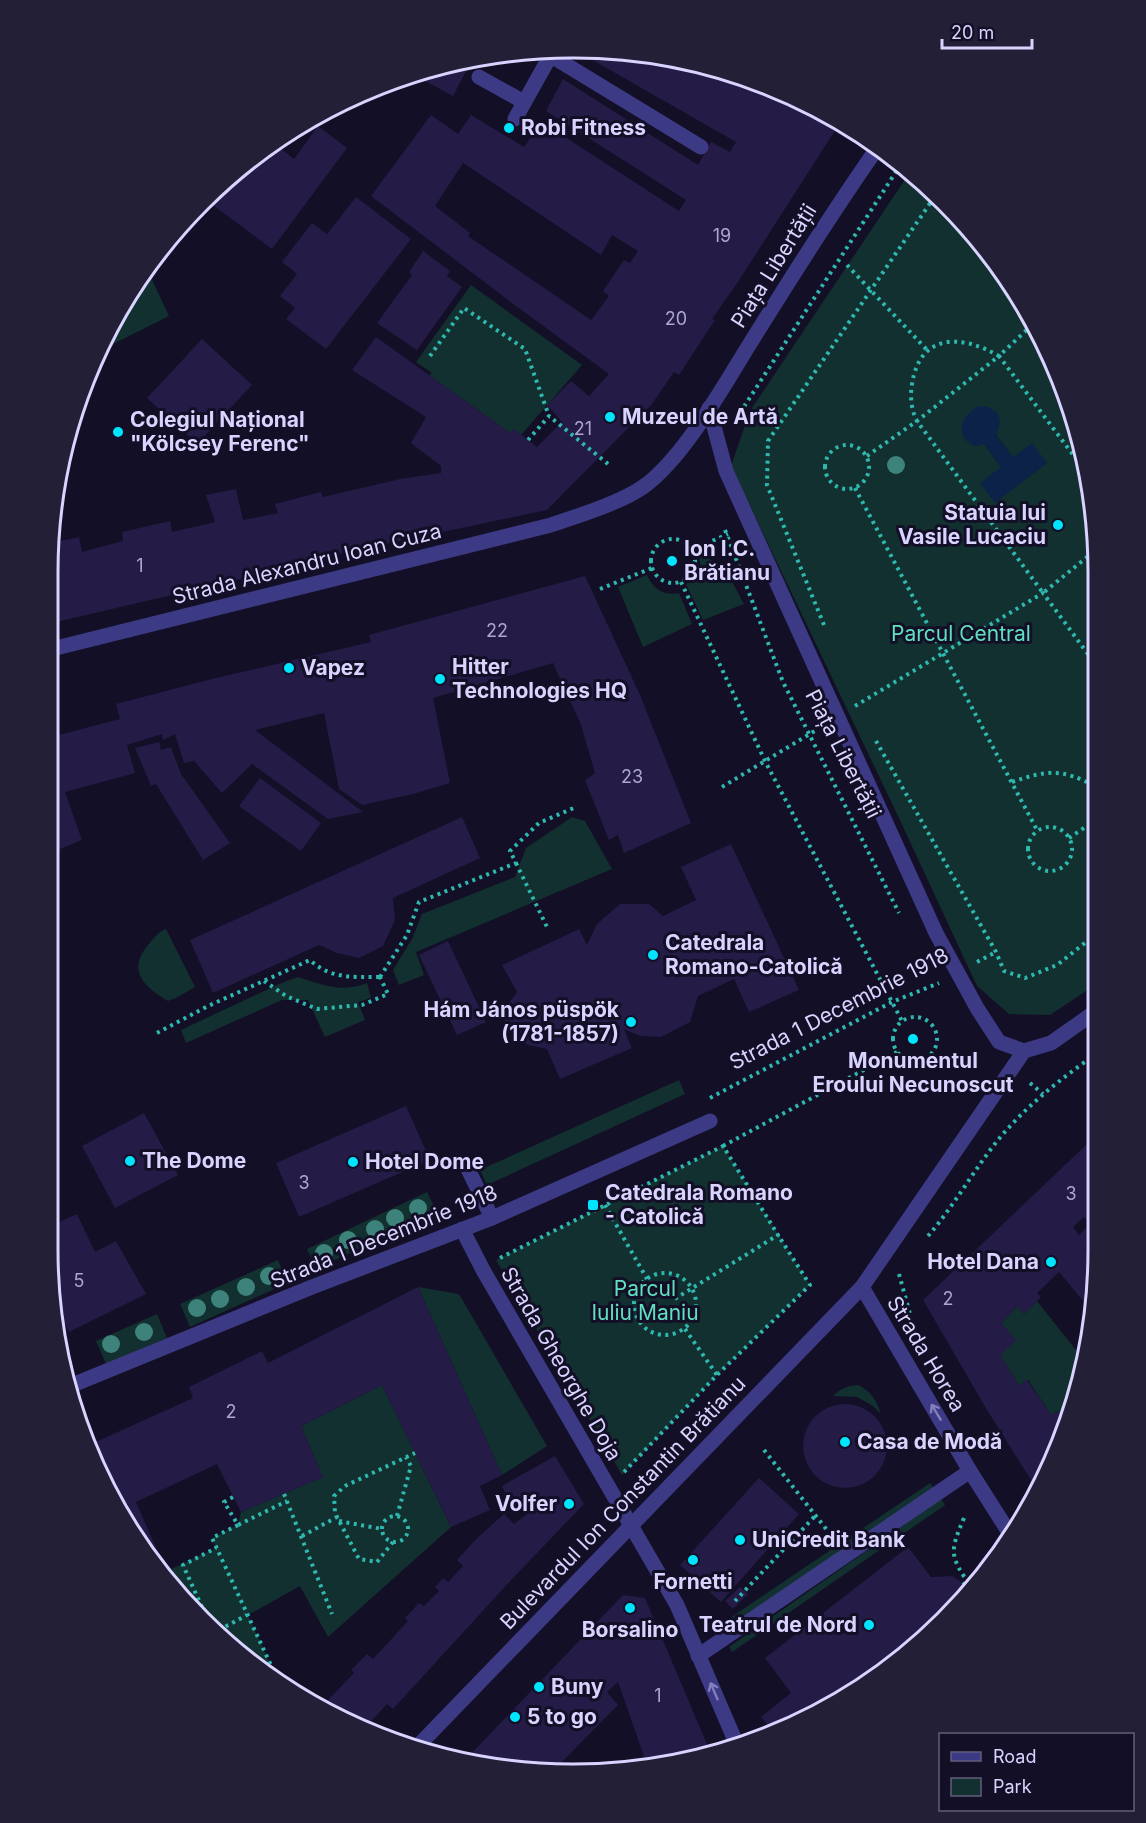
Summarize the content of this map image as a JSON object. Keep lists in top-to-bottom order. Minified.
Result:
{"streets":{"street":["Piața Libertății","Strada Alexandru Ioan Cuza","Strada 1 Decembrie 1918","Strada Horea","Strada Gheorghe Doja","Bulevardul Ion Constantin Brătianu"]},"crossings":[["Piața Libertății","Strada Alexandru Ioan Cuza"],["Strada 1 Decembrie 1918","Strada Gheorghe Doja"],["Strada Horea","Bulevardul Ion Constantin Brătianu"],["Strada Gheorghe Doja","Bulevardul Ion Constantin Brătianu"]],"one_way":["Strada Horea"],"parks":["Parcul Central","Parcul Iuliu Maniu"],"places":{"other":["Robi Fitness","Muzeul de Artă","Colegiul Național \"Kölcsey Ferenc\"","Statuia lui Vasile Lucaciu","Ion I.C. Brătianu","Vapez","Hitter Technologies HQ","Catedrala Romano-Catolică","Hám János püspök (1781-1857)","Monumentul Eroului Necunoscut","The Dome","Hotel Dome","Hotel Dana","Casa de Modă","Volfer","UniCredit Bank","Fornetti","Borsalino","Teatrul de Nord","Buny","5 to go"],"transit":["Catedrala Romano - Catolică"]},"house_numbers":["19","20","21","1","22","23","3","3","5","2","2","1"],"legend":["Road","Park"],"scale_bar":"20 m"}
